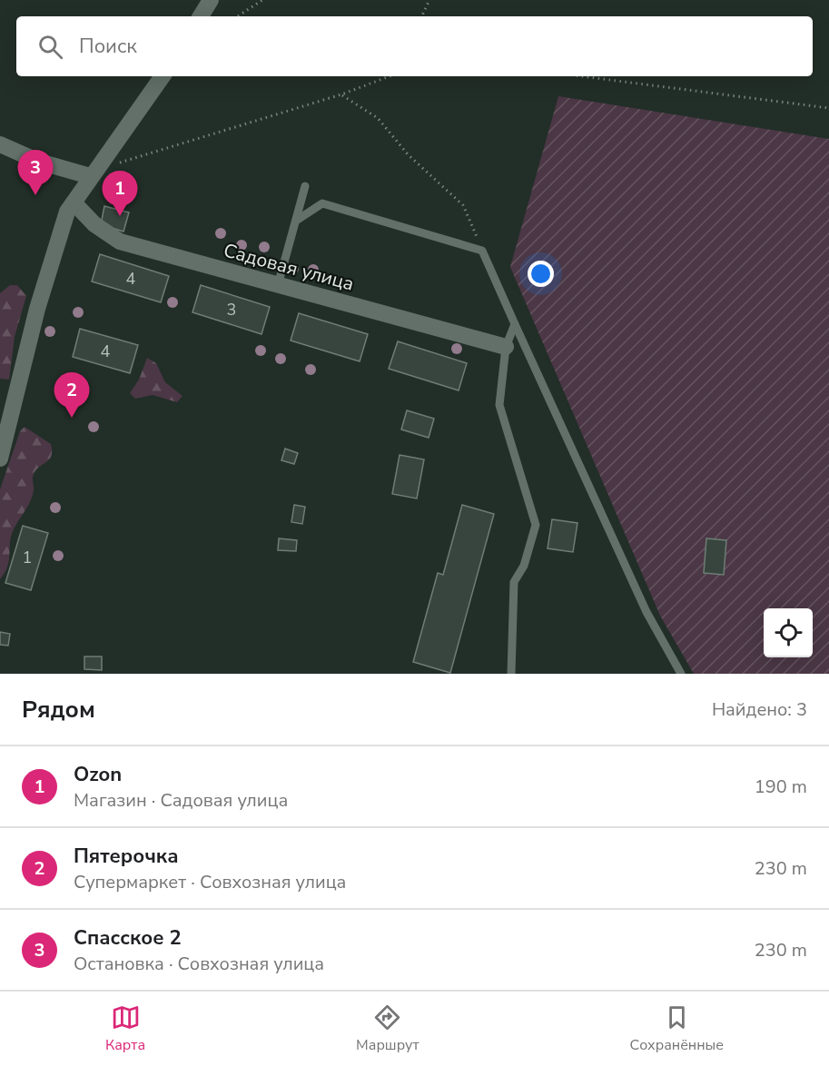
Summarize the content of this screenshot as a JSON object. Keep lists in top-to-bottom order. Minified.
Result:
{"streets":{"street":["Садовая улица"]},"house_numbers":["4","3","4","1"],"page":{"search":"Поиск","pins":["3","1","2"],"heading":["Рядом","Найдено: 3"],"list":[{"mark":"1","name":"Ozon","note":"Магазин · Садовая улица","value":"190 m"},{"mark":"2","name":"Пятерочка","note":"Супермаркет · Совхозная улица","value":"230 m"},{"mark":"3","name":"Спасское 2","note":"Остановка · Совхозная улица","value":"230 m"}],"nav":["Карта","Маршрут","Сохранённые"]}}
